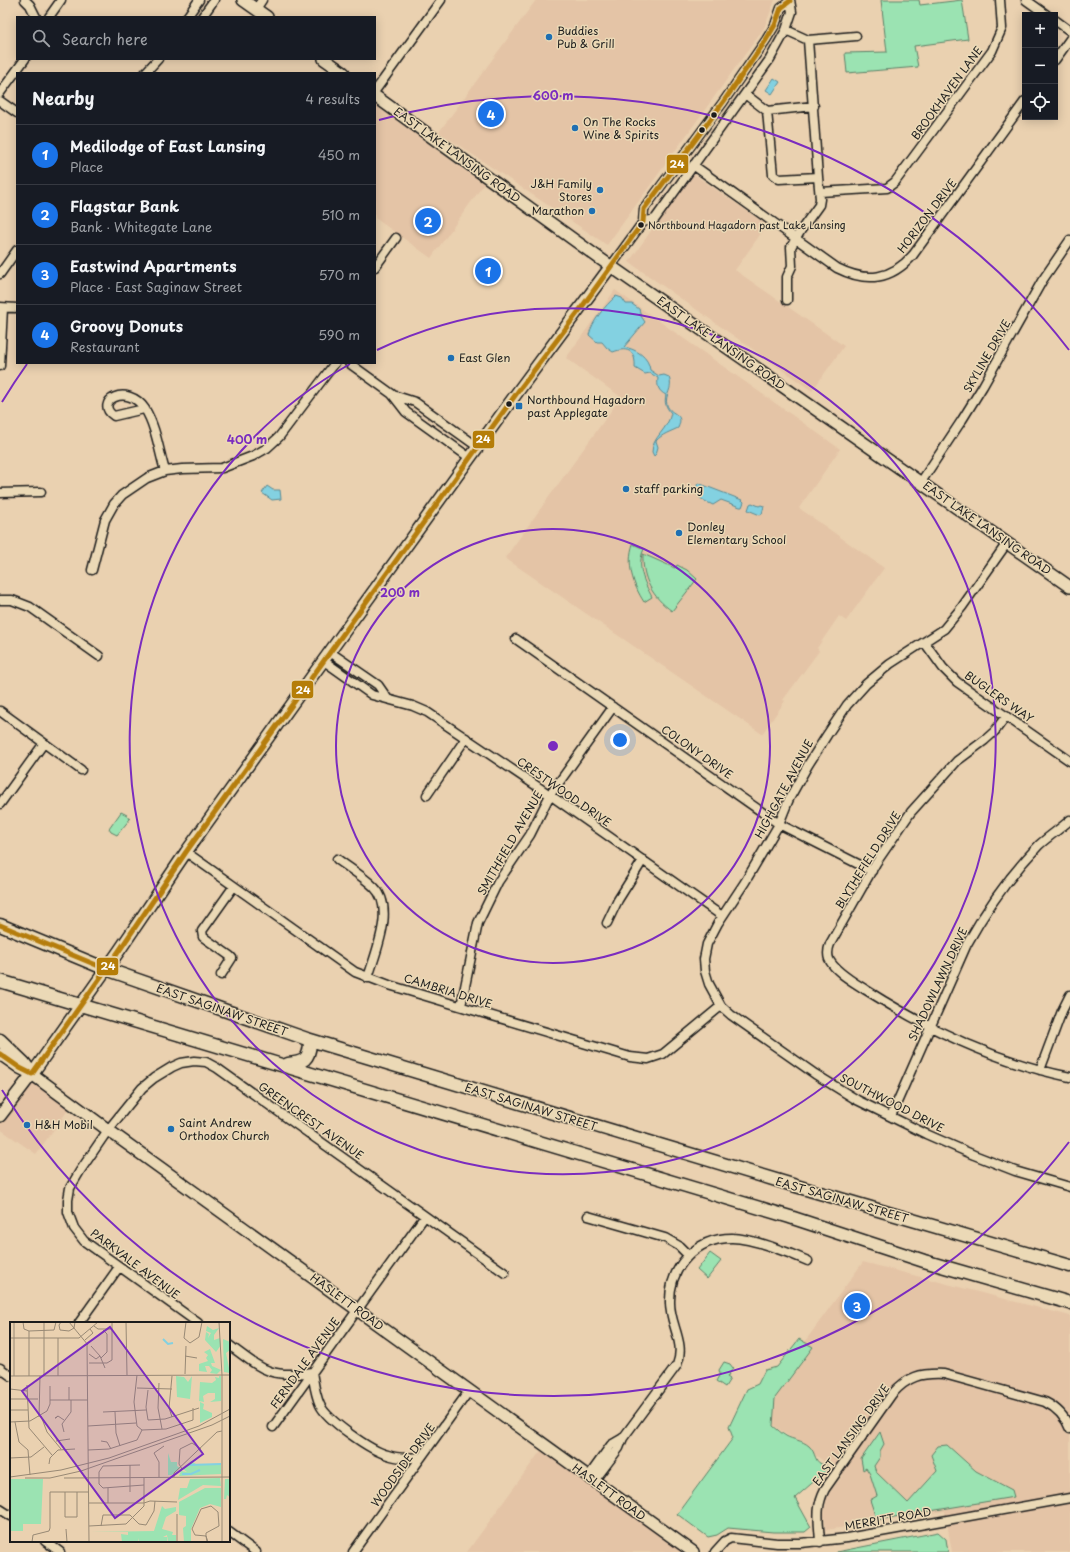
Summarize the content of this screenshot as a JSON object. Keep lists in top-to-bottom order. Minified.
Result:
{"streets":{"main road":["EAST LAKE LANSING ROAD","EAST SAGINAW STREET","HASLETT ROAD"],"street":["BROOKHAVEN LANE","HORIZON DRIVE","SKYLINE DRIVE","BUGLERS WAY","COLONY DRIVE","HIGHGATE AVENUE","CRESTWOOD DRIVE","SMITHFIELD AVENUE","BLYTHEFIELD DRIVE","SHADOWLAWN DRIVE","CAMBRIA DRIVE","SOUTHWOOD DRIVE","GREENCREST AVENUE","PARKVALE AVENUE","FERNDALE AVENUE","EAST LANSING DRIVE","WOODSIDE DRIVE","MERRITT ROAD"]},"crossings":[["EAST LAKE LANSING ROAD","SKYLINE DRIVE"],["EAST LAKE LANSING ROAD","HIGHGATE AVENUE"],["BUGLERS WAY","HIGHGATE AVENUE"],["BUGLERS WAY","BLYTHEFIELD DRIVE"],["COLONY DRIVE","HIGHGATE AVENUE"],["COLONY DRIVE","SMITHFIELD AVENUE"],["COLONY DRIVE","BLYTHEFIELD DRIVE"],["HIGHGATE AVENUE","CRESTWOOD DRIVE"],["HIGHGATE AVENUE","CAMBRIA DRIVE"],["HIGHGATE AVENUE","SOUTHWOOD DRIVE"],["CRESTWOOD DRIVE","SMITHFIELD AVENUE"],["SMITHFIELD AVENUE","CAMBRIA DRIVE"],["BLYTHEFIELD DRIVE","SHADOWLAWN DRIVE"],["SHADOWLAWN DRIVE","SOUTHWOOD DRIVE"],["CAMBRIA DRIVE","SOUTHWOOD DRIVE"],["GREENCREST AVENUE","PARKVALE AVENUE"],["GREENCREST AVENUE","HASLETT ROAD"],["GREENCREST AVENUE","FERNDALE AVENUE"],["PARKVALE AVENUE","HASLETT ROAD"],["HASLETT ROAD","FERNDALE AVENUE"],["HASLETT ROAD","WOODSIDE DRIVE"],["EAST LANSING DRIVE","MERRITT ROAD"]],"places":{"other":["Buddies Pub & Grill","On The Rocks Wine & Spirits","J&H Family Stores","Marathon","Northbound Hagadorn past Lake Lansing","East Glen","staff parking","Donley Elementary School","H&H Mobil","Saint Andrew Orthodox Church"],"transit":["Northbound Hagadorn past Applegate"]},"lines":["transit line 24"],"page":{"map_buttons":["+","−"],"search":"Search here","heading":["Nearby","4 results"],"pins":["4","2","1","3"],"list":[{"mark":"1","name":"Medilodge of East Lansing","note":"Place","value":"450 m"},{"mark":"2","name":"Flagstar Bank","note":"Bank · Whitegate Lane","value":"510 m"},{"mark":"3","name":"Eastwind Apartments","note":"Place · East Saginaw Street","value":"570 m"},{"mark":"4","name":"Groovy Donuts","note":"Restaurant","value":"590 m"}]},"rings":["600 m","400 m","200 m"]}
